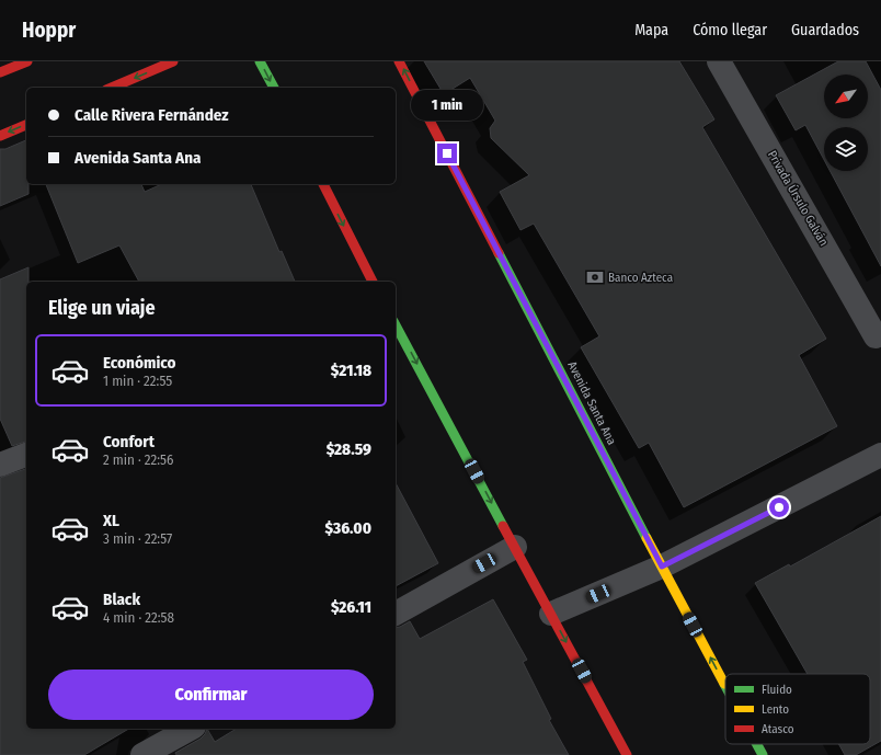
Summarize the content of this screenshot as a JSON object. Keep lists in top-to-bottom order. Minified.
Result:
{"streets":{"main road":["Avenida Santa Ana"],"street":["Privada Úrsulo Galván"]},"one_way":["Avenida Santa Ana"],"places":{"bank":["Banco Azteca"]},"legend":["Fluido","Lento","Atasco"],"north":"bottom left","page":{"header":"Hoppr","nav":["Mapa","Cómo llegar","Guardados"],"banner":["Calle Rivera Fernández","Avenida Santa Ana"],"bubble":"1 min","heading":"Elige un viaje","list":[{"name":"Económico","note":"1 min · 22:55","value":"$21.18"},{"name":"Confort","note":"2 min · 22:56","value":"$28.59"},{"name":"XL","note":"3 min · 22:57","value":"$36.00"},{"name":"Black","note":"4 min · 22:58","value":"$26.11"}],"buttons":"Confirmar"}}
